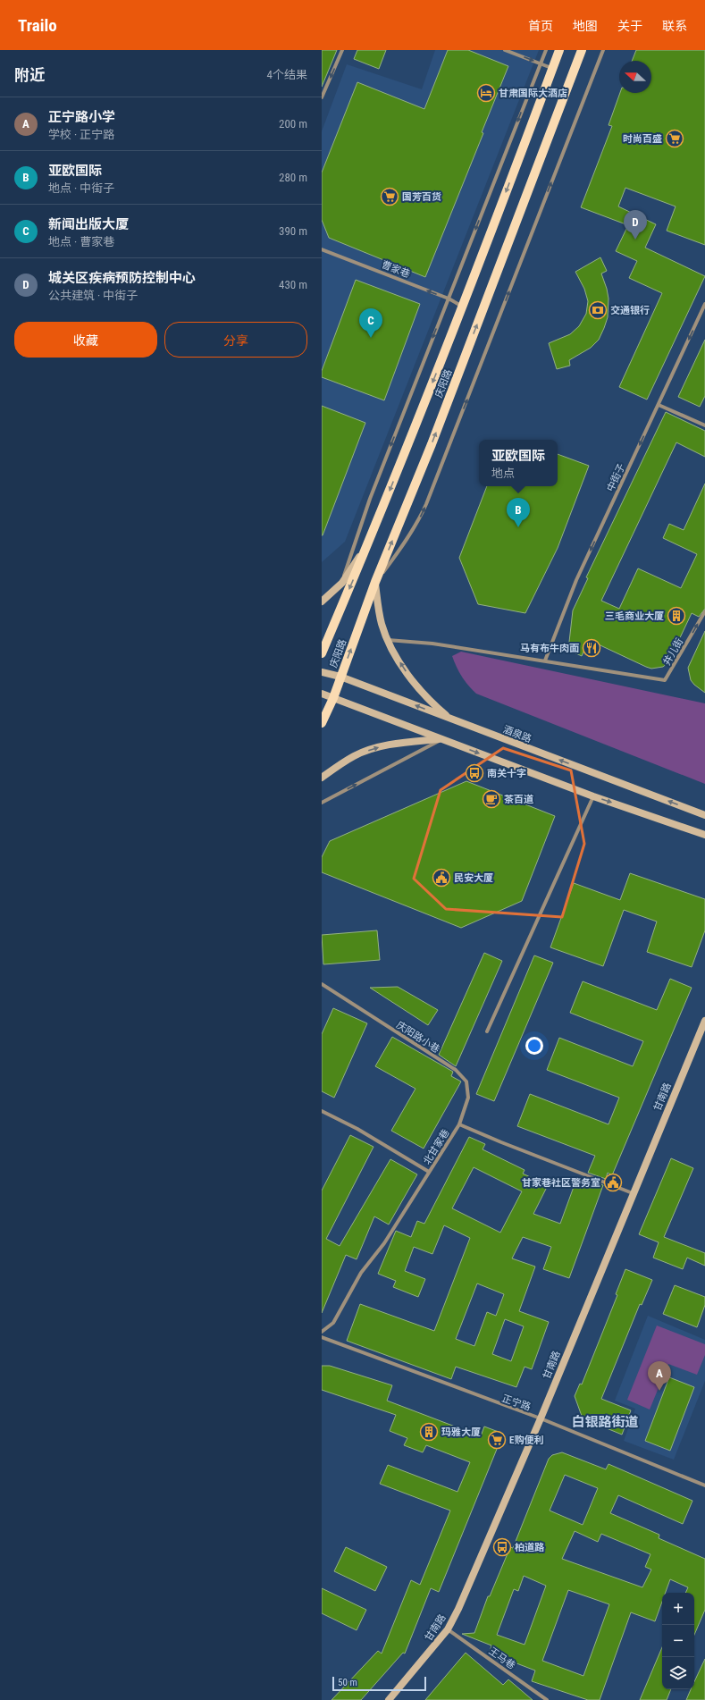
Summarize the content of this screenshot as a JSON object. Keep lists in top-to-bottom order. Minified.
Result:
{"streets":{"main road":["庆阳路","酒泉路","甘南路"],"street":["曹家巷","中街子","井儿街","庆阳路小巷","北甘家巷","正宁路","王马巷"]},"crossings":[["曹家巷","庆阳路"],["庆阳路","酒泉路"],["中街子","井儿街"],["庆阳路小巷","北甘家巷"],["甘南路","北甘家巷"],["甘南路","正宁路"],["甘南路","王马巷"]],"one_way":["曹家巷","中街子","井儿街"],"districts":["白银路街道"],"places":{"hotel":["甘肃国际大酒店"],"supermarket":["时尚百盛","国芳百货","E购便利"],"bank":["交通银行"],"building":["三毛商业大厦","玛雅大厦"],"restaurant":["马有布牛肉面"],"bus stop":["南关十字","柏道路"],"cafe":["茶百道"],"public building":["民安大厦","甘家巷社区警务室"]},"scale_bar":"50 m","north":"left","page":{"header":"Trailo","nav":["首页","地图","关于","联系"],"heading":["附近","4个结果"],"list":[{"mark":"A","name":"正宁路小学","note":"学校 · 正宁路","value":"200 m"},{"mark":"B","name":"亚欧国际","note":"地点 · 中街子","value":"280 m"},{"mark":"C","name":"新闻出版大厦","note":"地点 · 曹家巷","value":"390 m"},{"mark":"D","name":"城关区疾病预防控制中心","note":"公共建筑 · 中街子","value":"430 m"}],"pins":["D","C","B","A"],"buttons":["收藏","分享"],"popup":["亚欧国际","地点"],"map_buttons":["+","−"],"scale":"50 m"}}
